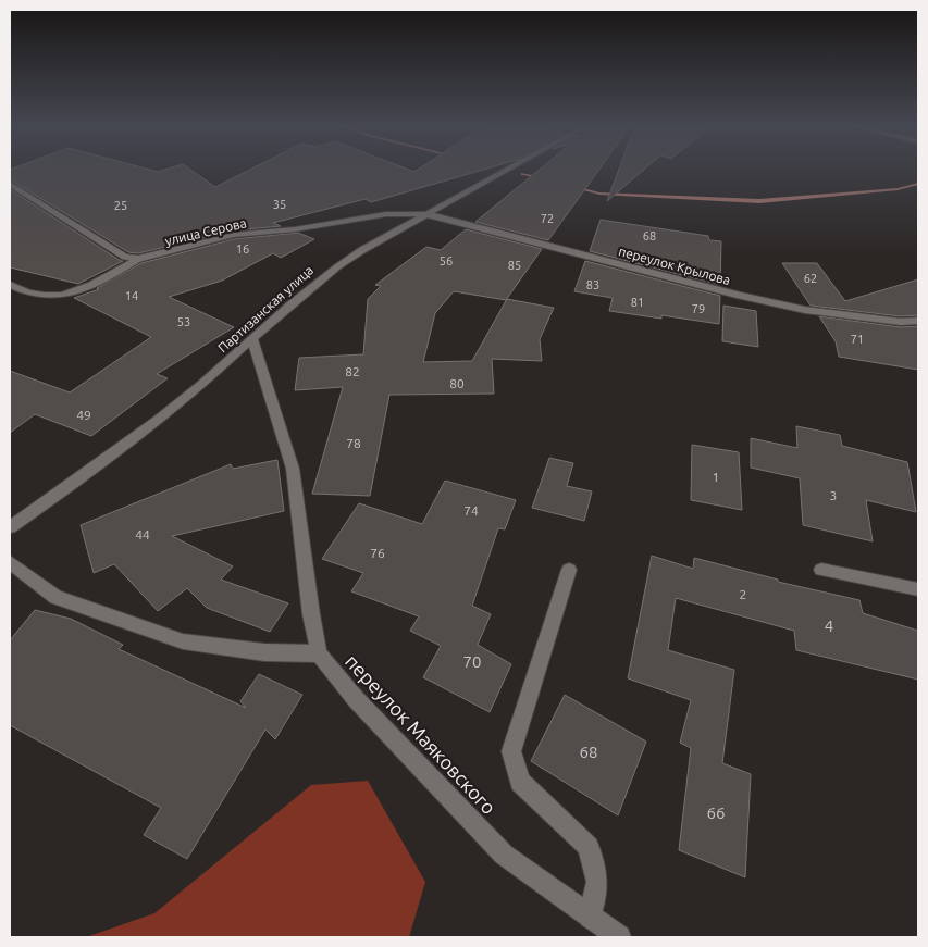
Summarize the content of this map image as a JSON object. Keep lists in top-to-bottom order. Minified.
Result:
{"streets":{"street":["улица Серова","переулок Крылова","Партизанская улица","переулок Маяковского"]},"crossings":[["улица Серова","переулок Крылова"],["улица Серова","Партизанская улица"],["переулок Крылова","Партизанская улица"],["Партизанская улица","переулок Маяковского"]],"house_numbers":["35","25","72","68","16","56","85","62","83","14","81","79","53","71","82","80","49","78","1","3","74","44","76","2","4","70","68","66"]}
